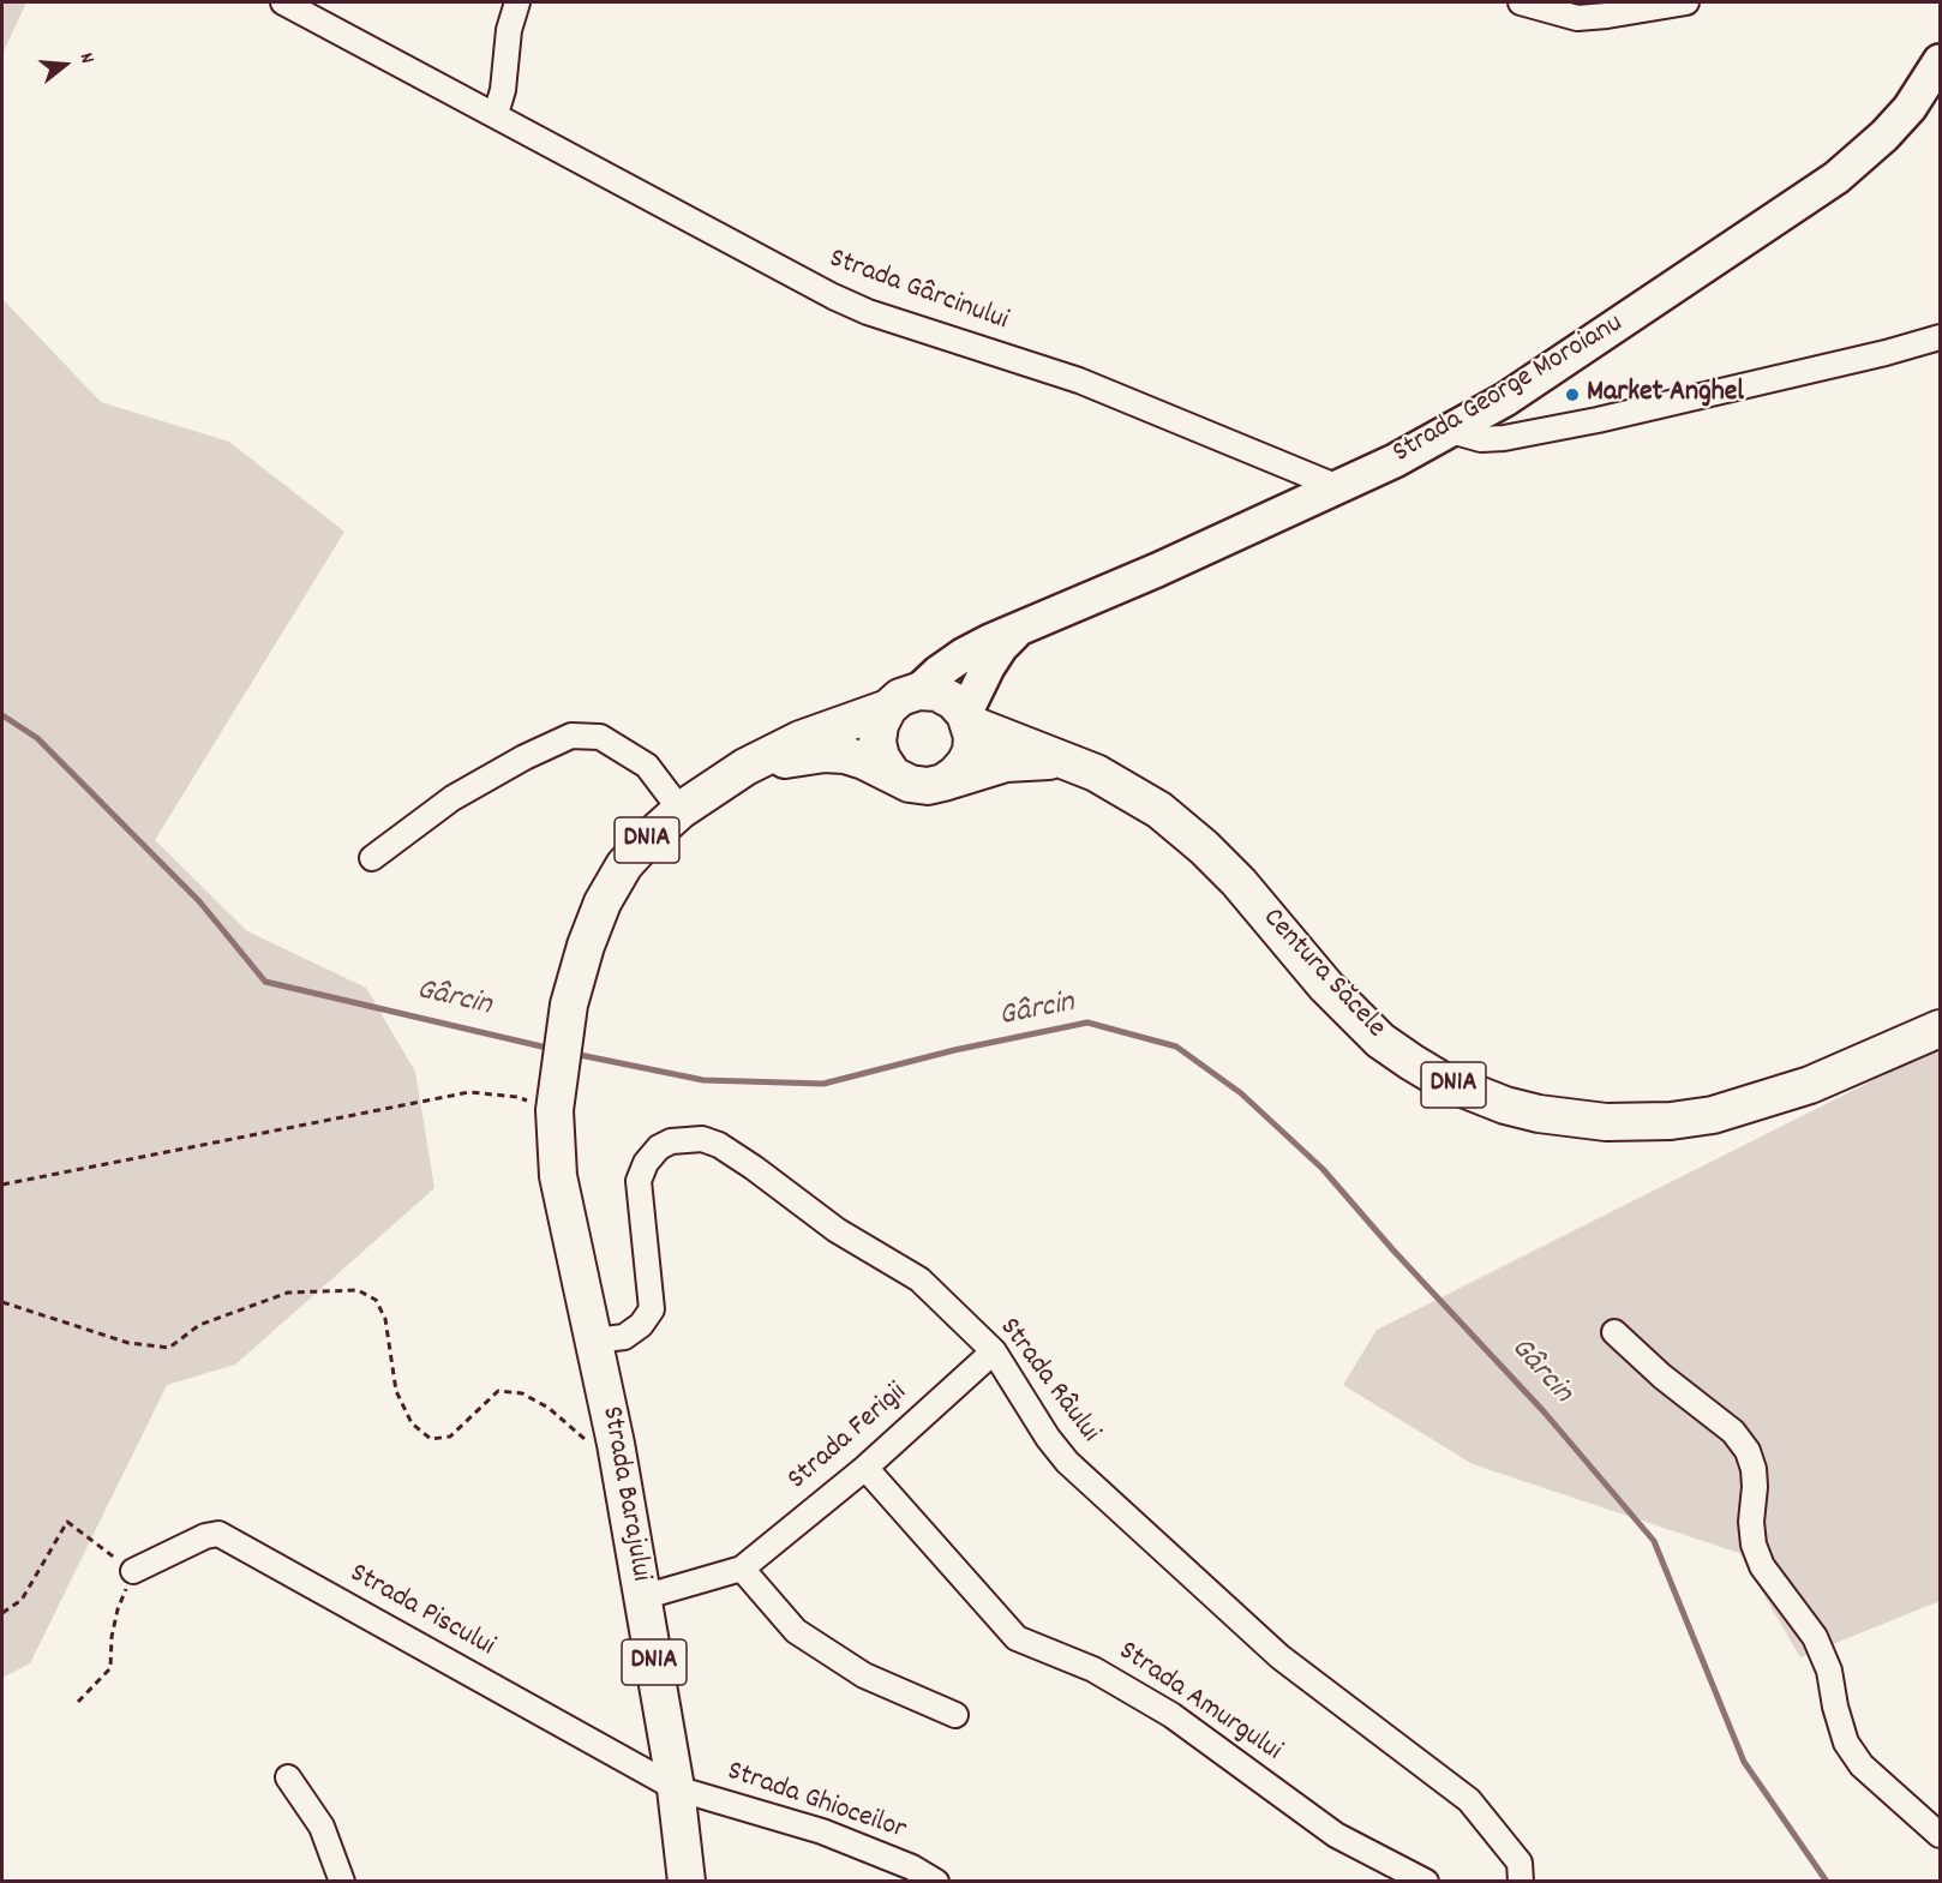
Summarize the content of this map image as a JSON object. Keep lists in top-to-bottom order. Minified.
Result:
{"streets":{"main road":["Strada George Moroianu","DN1A","Centura Săcele","Strada Barajului"],"street":["Strada Gârcinului","Strada Râului","Strada Ferigii","Strada Piscului","Strada Amurgului","Strada Ghioceilor"]},"crossings":[["Strada Gârcinului","Strada George Moroianu"],["Strada George Moroianu","DN1A"],["Strada George Moroianu","Centura Săcele"],["Strada George Moroianu","Strada Barajului"],["DN1A","Centura Săcele"],["Strada Râului","Strada Ferigii"],["Strada Râului","Strada Barajului"],["Strada Ferigii","Strada Barajului"],["Strada Ferigii","Strada Amurgului"],["Strada Barajului","Strada Piscului"],["Strada Barajului","Strada Ghioceilor"],["Strada Piscului","Strada Ghioceilor"]],"water":["Gârcin"],"places":["Market Anghel"],"north":"right"}
